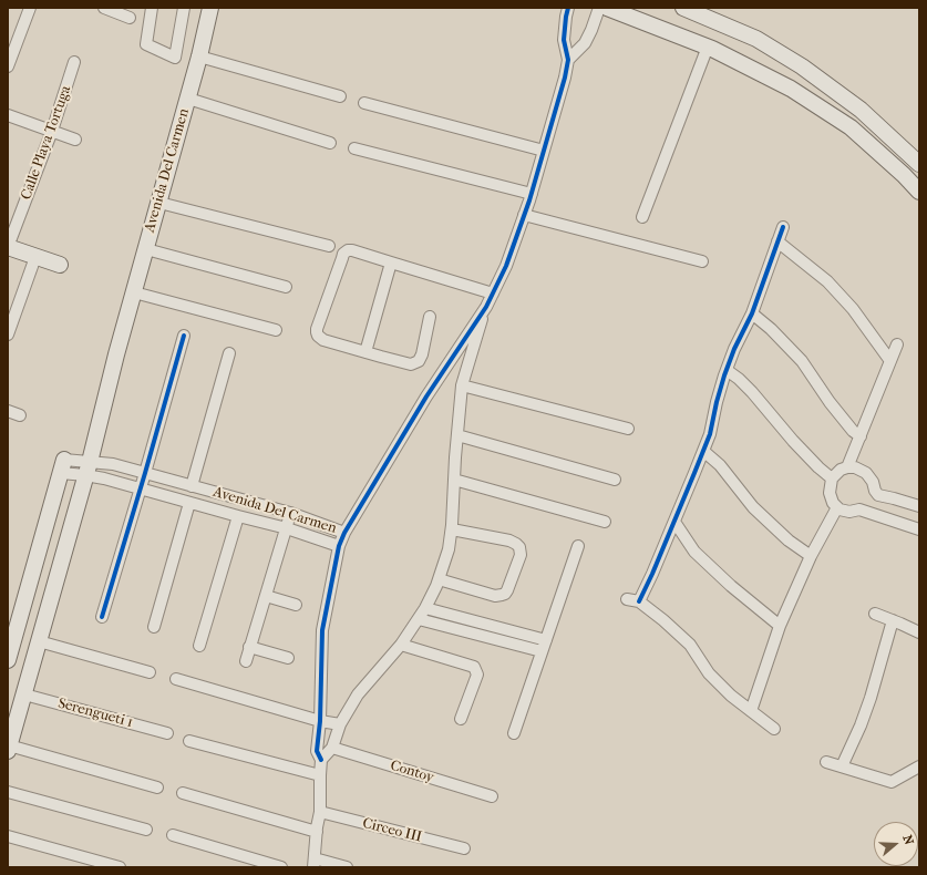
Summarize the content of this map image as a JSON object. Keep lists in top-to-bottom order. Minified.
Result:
{"streets":{"main road":["Avenida Del Carmen"],"street":["Calle Playa Tortuga","Serengueti 1","Contoy","Circeo III"]},"crossings":[["Avenida Del Carmen","Serengueti 1"]],"north":"right"}
